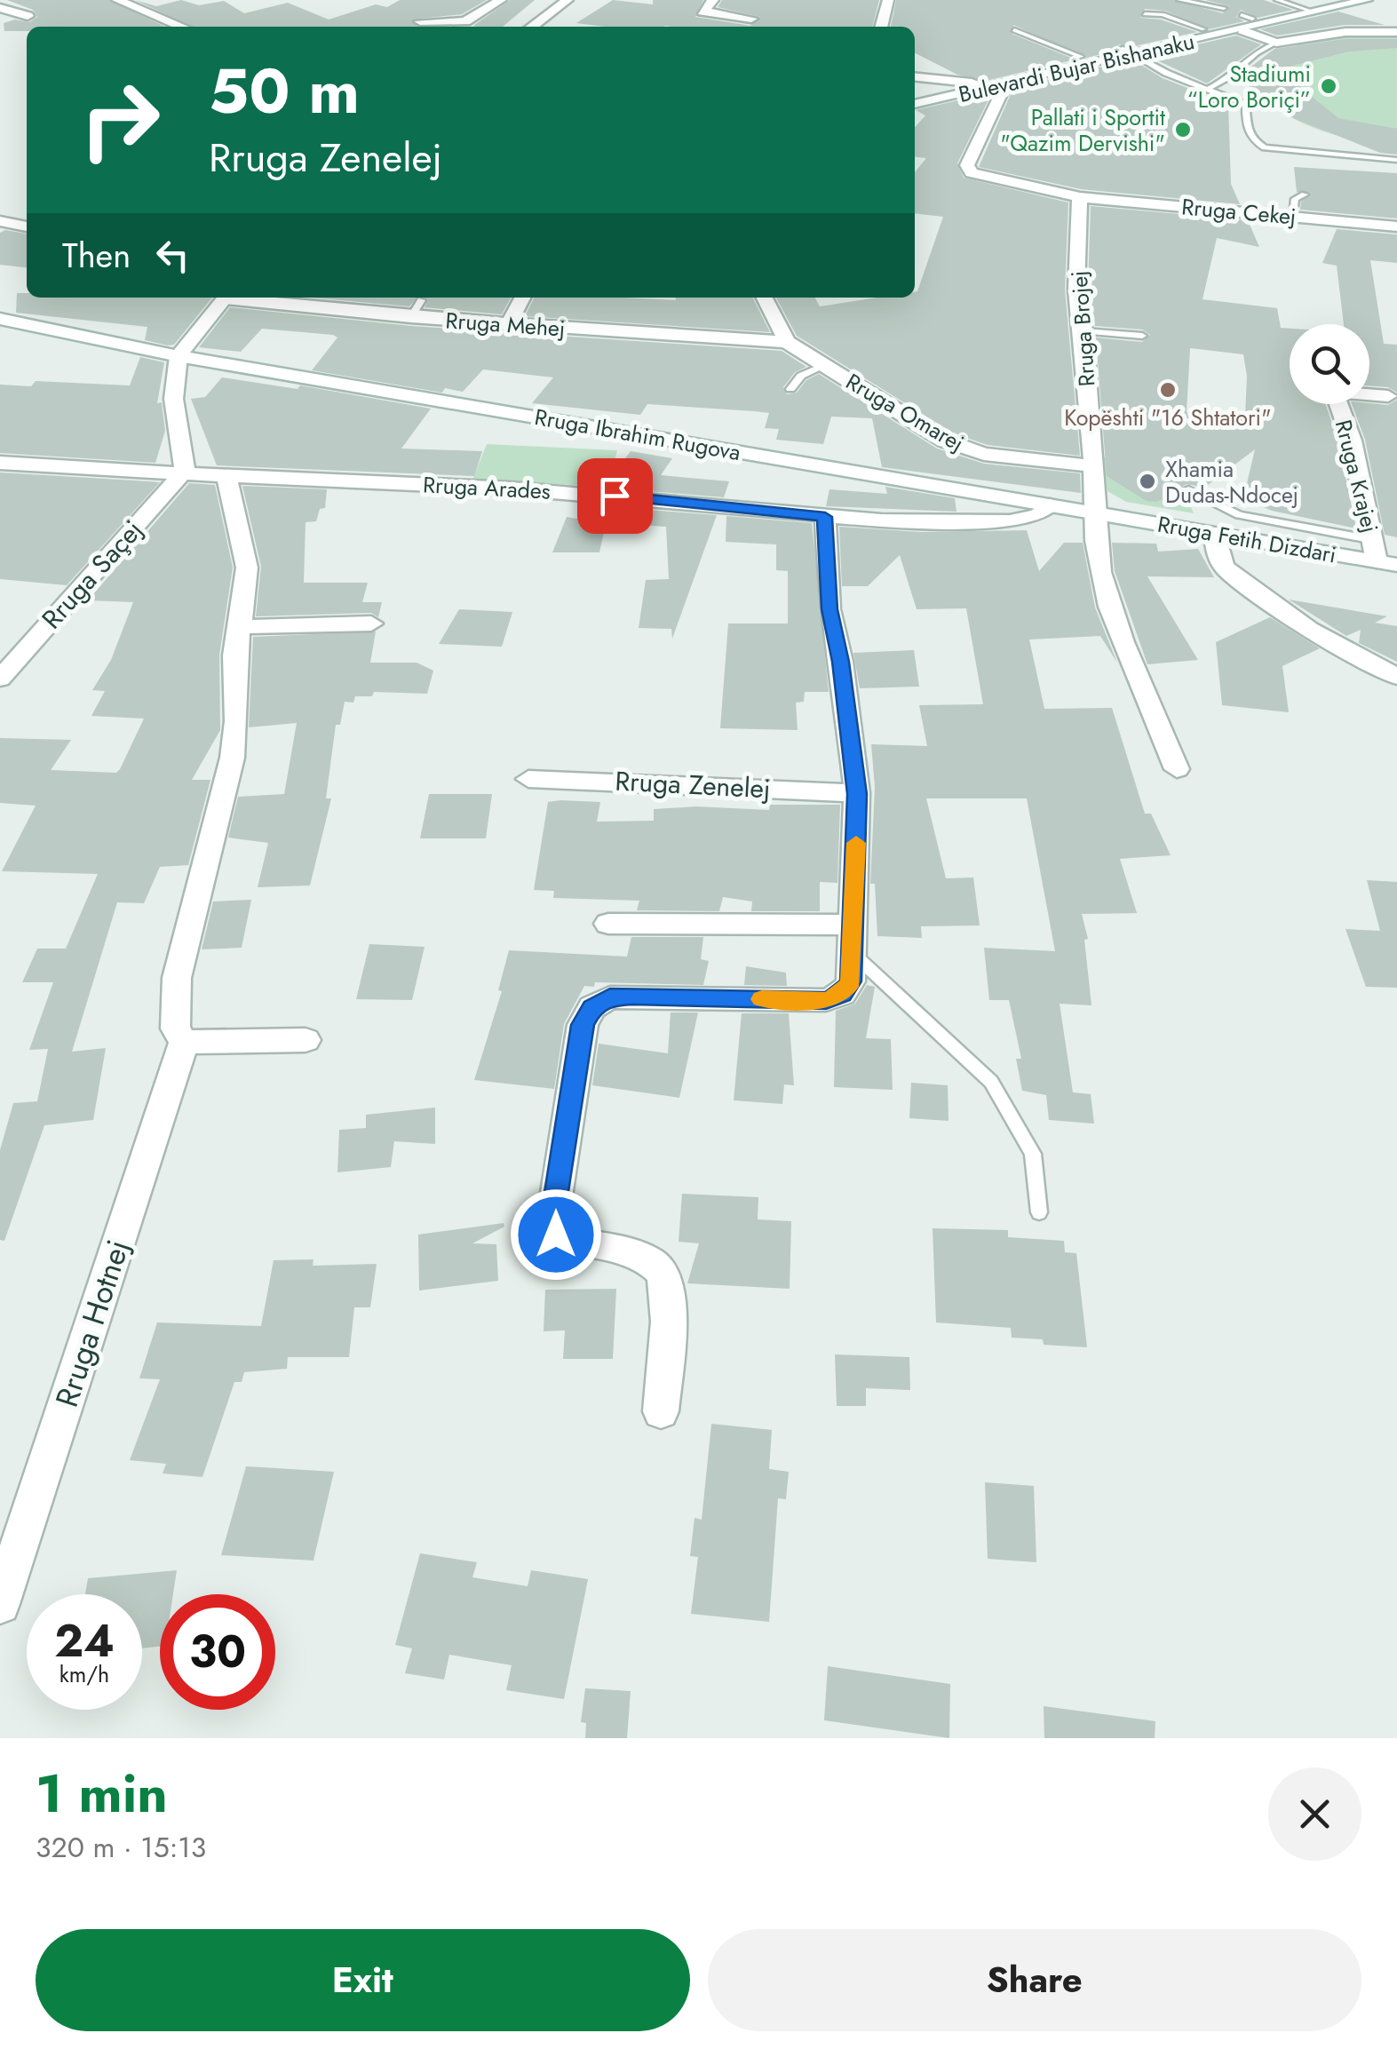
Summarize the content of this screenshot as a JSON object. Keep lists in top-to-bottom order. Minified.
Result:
{"streets":{"street":["Bulevardi Bujar Bishanaku","Rruga Cekej","Rruga Mehej","Rruga Brojej","Rruga Omarej","Rruga Ibrahim Rugova","Rruga Krajej","Rruga Arades","Rruga Fetih Dizdari","Rruga Saçej","Rruga Zenelej","Rruga Hotnej"]},"crossings":[["Rruga Cekej","Rruga Brojej"],["Rruga Mehej","Rruga Omarej"],["Rruga Brojej","Rruga Omarej"],["Rruga Brojej","Rruga Ibrahim Rugova"],["Rruga Brojej","Rruga Fetih Dizdari"],["Rruga Ibrahim Rugova","Rruga Arades"],["Rruga Ibrahim Rugova","Rruga Fetih Dizdari"],["Rruga Krajej","Rruga Fetih Dizdari"],["Rruga Arades","Rruga Saçej"]],"places":["Stadiumi “Loro Boriçi”","Pallati i Sportit \"Qazim Dervishi\"","Kopështi \"16 Shtatori\"","Xhamia Dudas-Ndocej"],"page":{"turn":["50 m","Rruga Zenelej"],"then":"Then","speed":"24 km/h","limit":"30","heading":["1 min","320 m · 15:13"],"buttons":["Exit","Share"]}}
